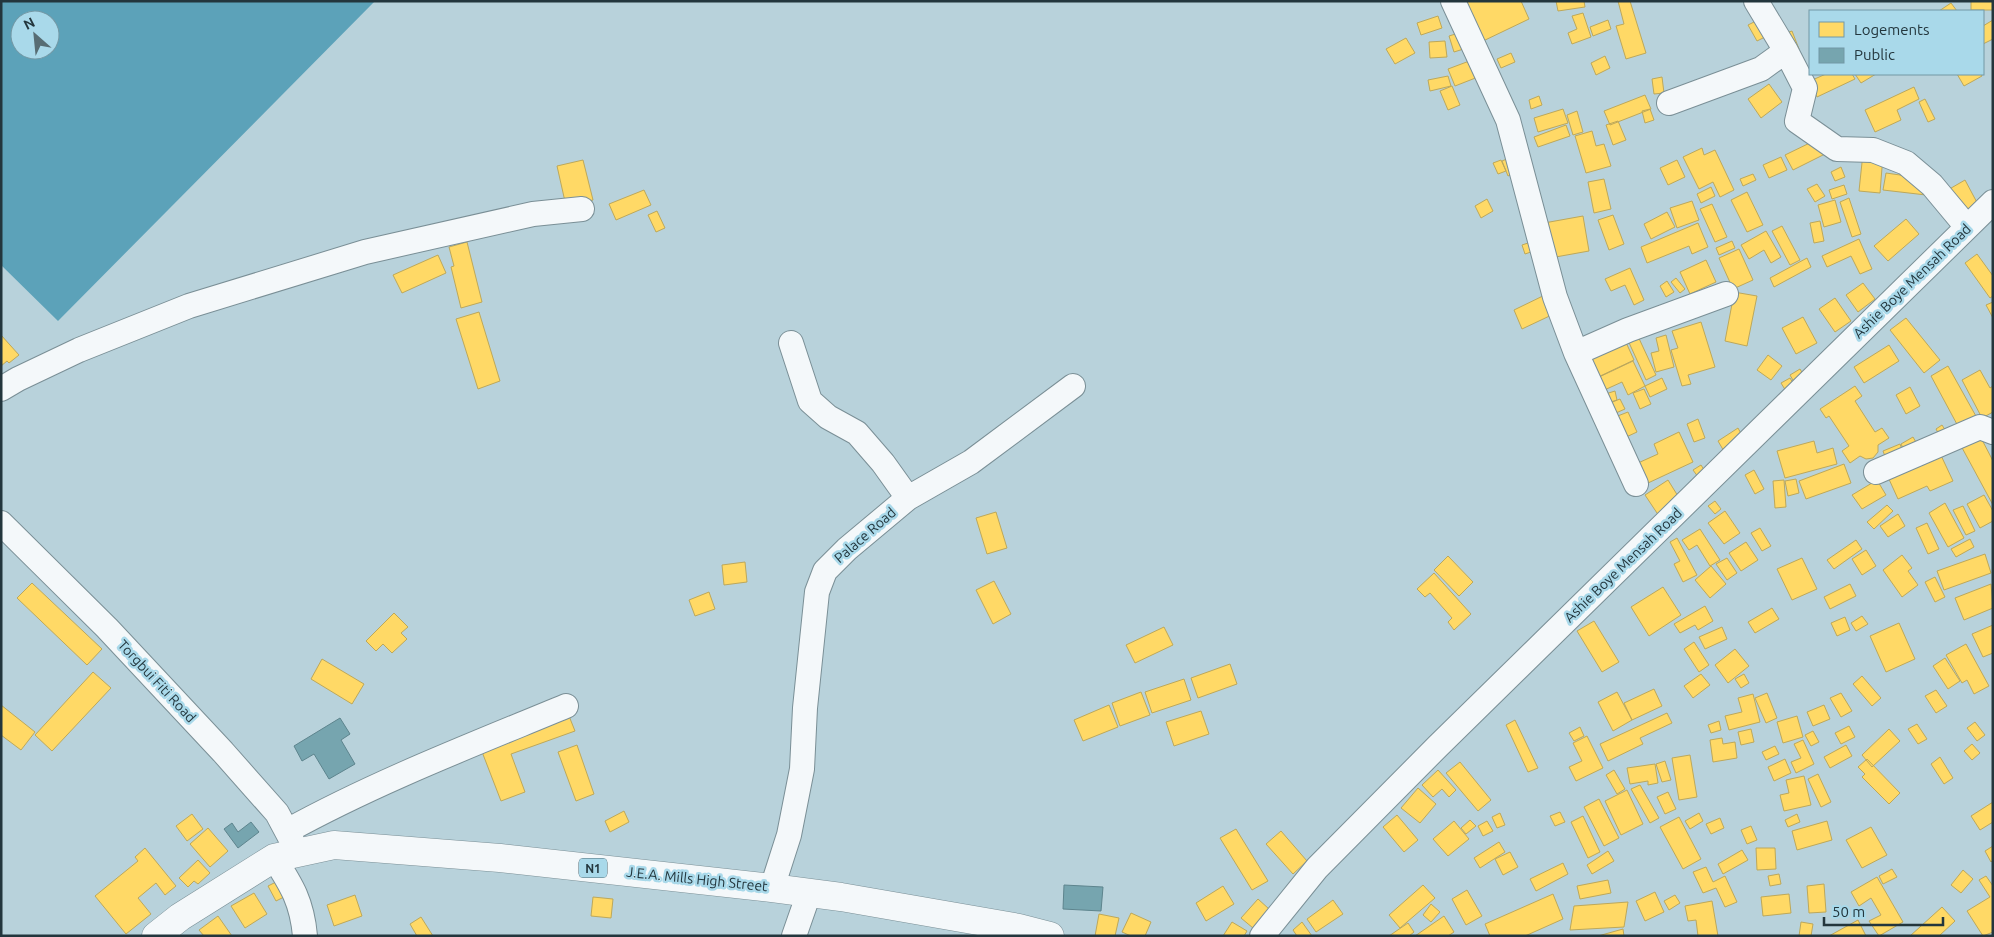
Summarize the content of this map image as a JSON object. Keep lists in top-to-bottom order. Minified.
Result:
{"streets":{"highway":["N1","J.E.A. Mills High Street"],"street":["Ashie Boye Mensah Road","Palace Road","Torgbui Fiti Road"]},"crossings":[["Palace Road","J.E.A. Mills High Street"],["Torgbui Fiti Road","J.E.A. Mills High Street"]],"legend":["Logements","Public"],"scale_bar":"50 m","north":"top left"}
